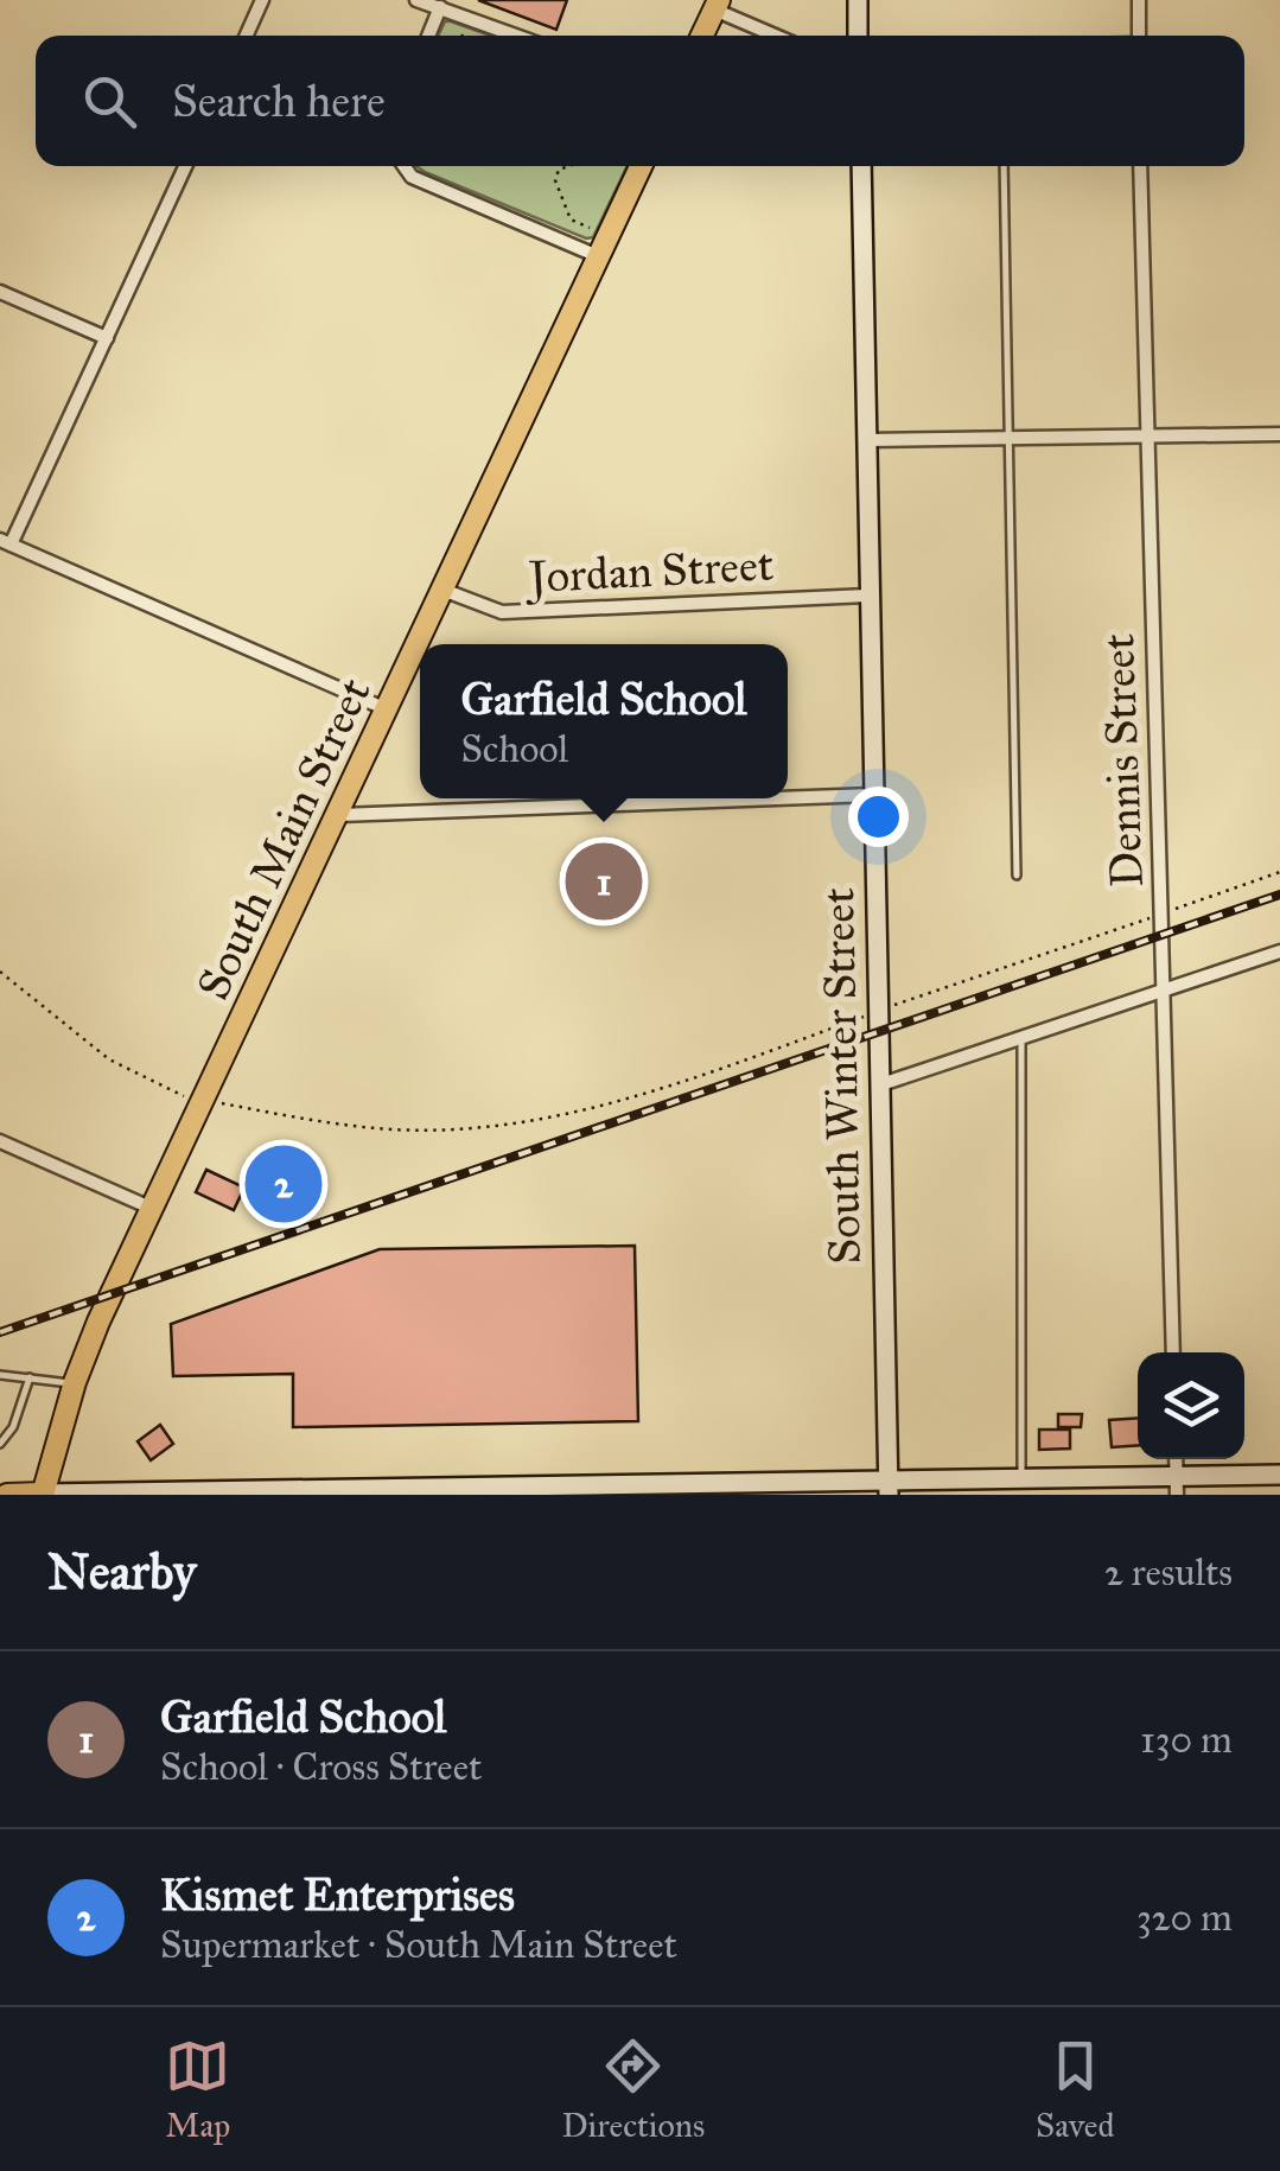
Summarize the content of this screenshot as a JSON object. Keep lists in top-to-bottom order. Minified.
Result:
{"streets":{"main road":["South Main Street"],"street":["Jordan Street","Dennis Street","South Winter Street"]},"crossings":[["Jordan Street","South Main Street"],["Jordan Street","South Winter Street"]],"page":{"search":"Search here","popup":["Garfield School","School"],"pins":["1","2"],"heading":["Nearby","2 results"],"list":[{"mark":"1","name":"Garfield School","note":"School · Cross Street","value":"130 m"},{"mark":"2","name":"Kismet Enterprises","note":"Supermarket · South Main Street","value":"320 m"}],"nav":["Map","Directions","Saved"]}}
